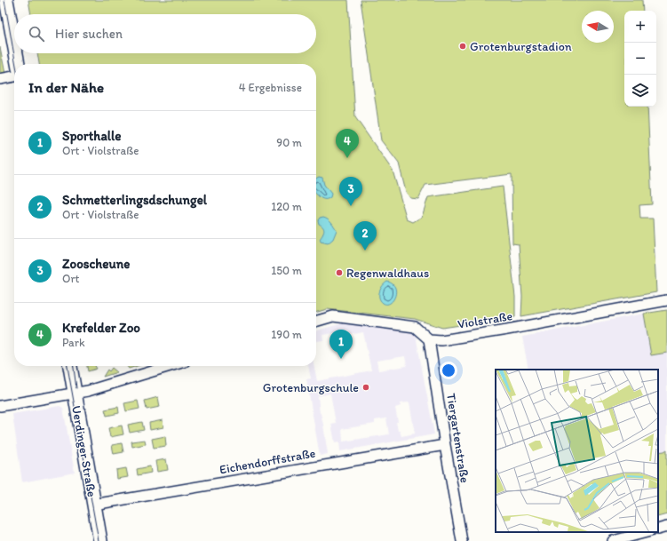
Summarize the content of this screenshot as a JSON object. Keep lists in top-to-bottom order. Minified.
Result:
{"streets":{"main road":["Uerdinger Straße"],"street":["Violstraße","Tiergartenstraße","Eichendorffstraße"]},"crossings":[["Violstraße","Tiergartenstraße"],["Tiergartenstraße","Eichendorffstraße"],["Uerdinger Straße","Eichendorffstraße"]],"places":["Grotenburgstadion","Regenwaldhaus","Grotenburgschule"],"north":"left","page":{"map_buttons":["+","−"],"search":"Hier suchen","heading":["In der Nähe","4 Ergebnisse"],"list":[{"mark":"1","name":"Sporthalle","note":"Ort · Violstraße","value":"90 m"},{"mark":"2","name":"Schmetterlingsdschungel","note":"Ort · Violstraße","value":"120 m"},{"mark":"3","name":"Zooscheune","note":"Ort","value":"150 m"},{"mark":"4","name":"Krefelder Zoo","note":"Park","value":"190 m"}],"pins":["4","3","2","1"]}}
